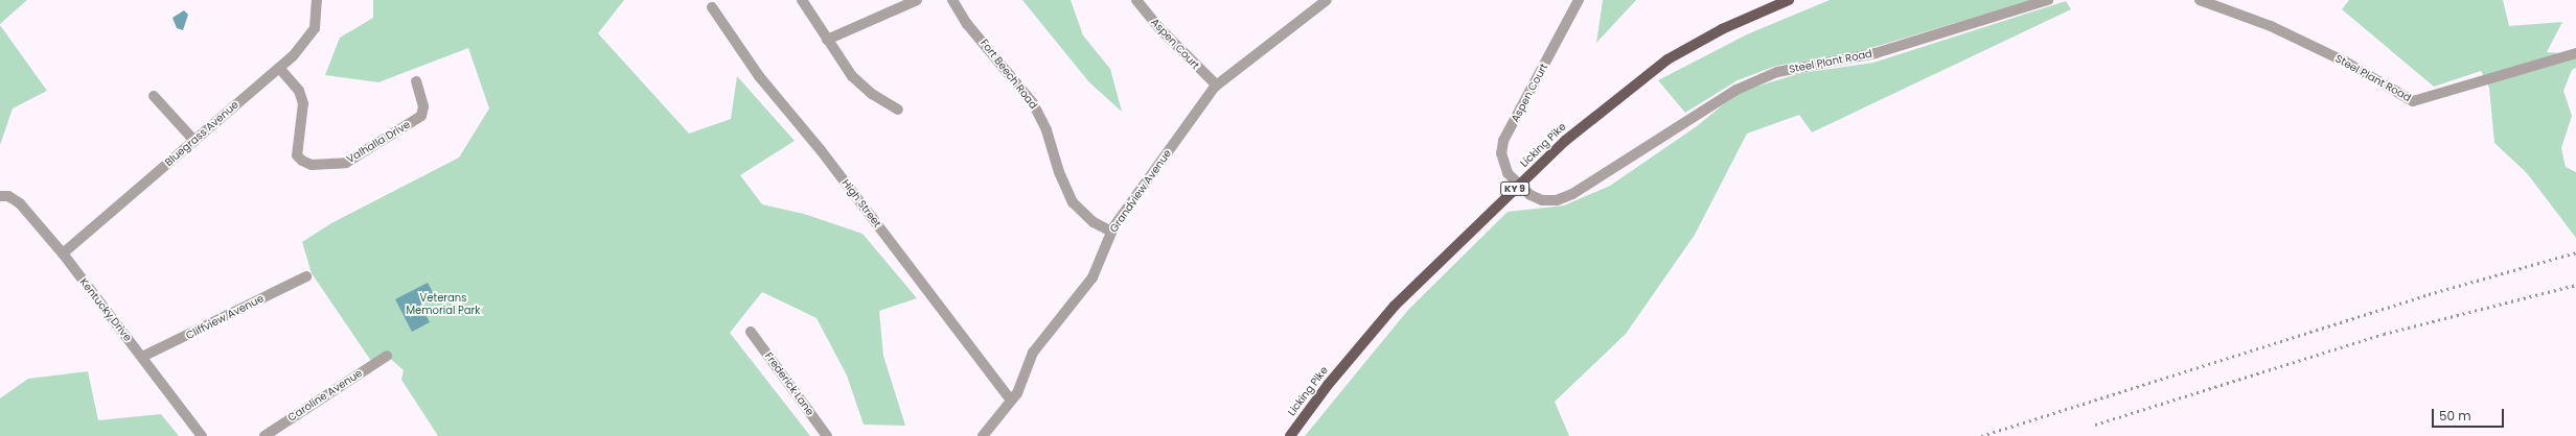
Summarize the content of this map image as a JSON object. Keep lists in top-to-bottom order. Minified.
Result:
{"streets":{"main road":["Licking Pike","KY 9"],"street":["Aspen Court","Steel Plant Road","Fort Beech Road","Bluegrass Avenue","Valhalla Drive","Grandview Avenue","High Street","Kentucky Drive","Cliffview Avenue","Frederick Lane","Caroline Avenue"]},"crossings":[["Aspen Court","Steel Plant Road"],["Aspen Court","Licking Pike"],["Aspen Court","Grandview Avenue"],["Steel Plant Road","Licking Pike"],["Fort Beech Road","Grandview Avenue"],["Bluegrass Avenue","Valhalla Drive"],["Bluegrass Avenue","Kentucky Drive"],["Grandview Avenue","High Street"],["Kentucky Drive","Cliffview Avenue"]],"parks":["Veterans Memorial Park"],"scale_bar":"50 m"}
